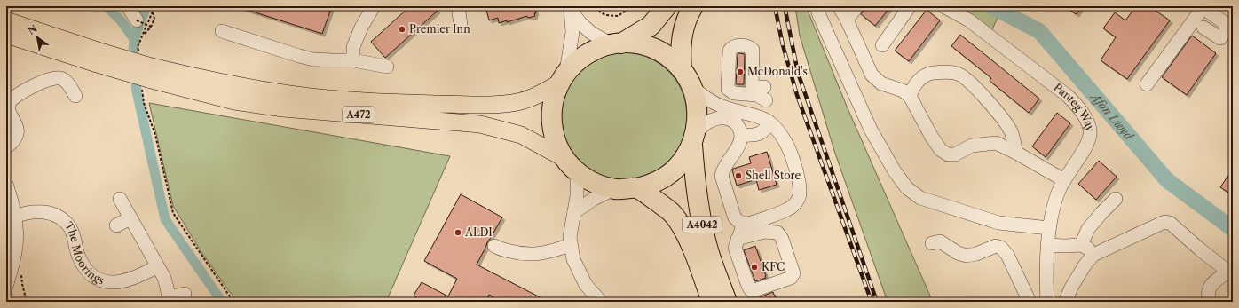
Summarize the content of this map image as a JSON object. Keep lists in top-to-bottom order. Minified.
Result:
{"streets":{"highway":["A4042"],"main road":["A472"],"street":["Panteg Way","The Moorings"]},"water":["Afon Lwyd"],"places":["Premier Inn","McDonald's","Shell Store","ALDI","KFC"],"north":"top left"}
